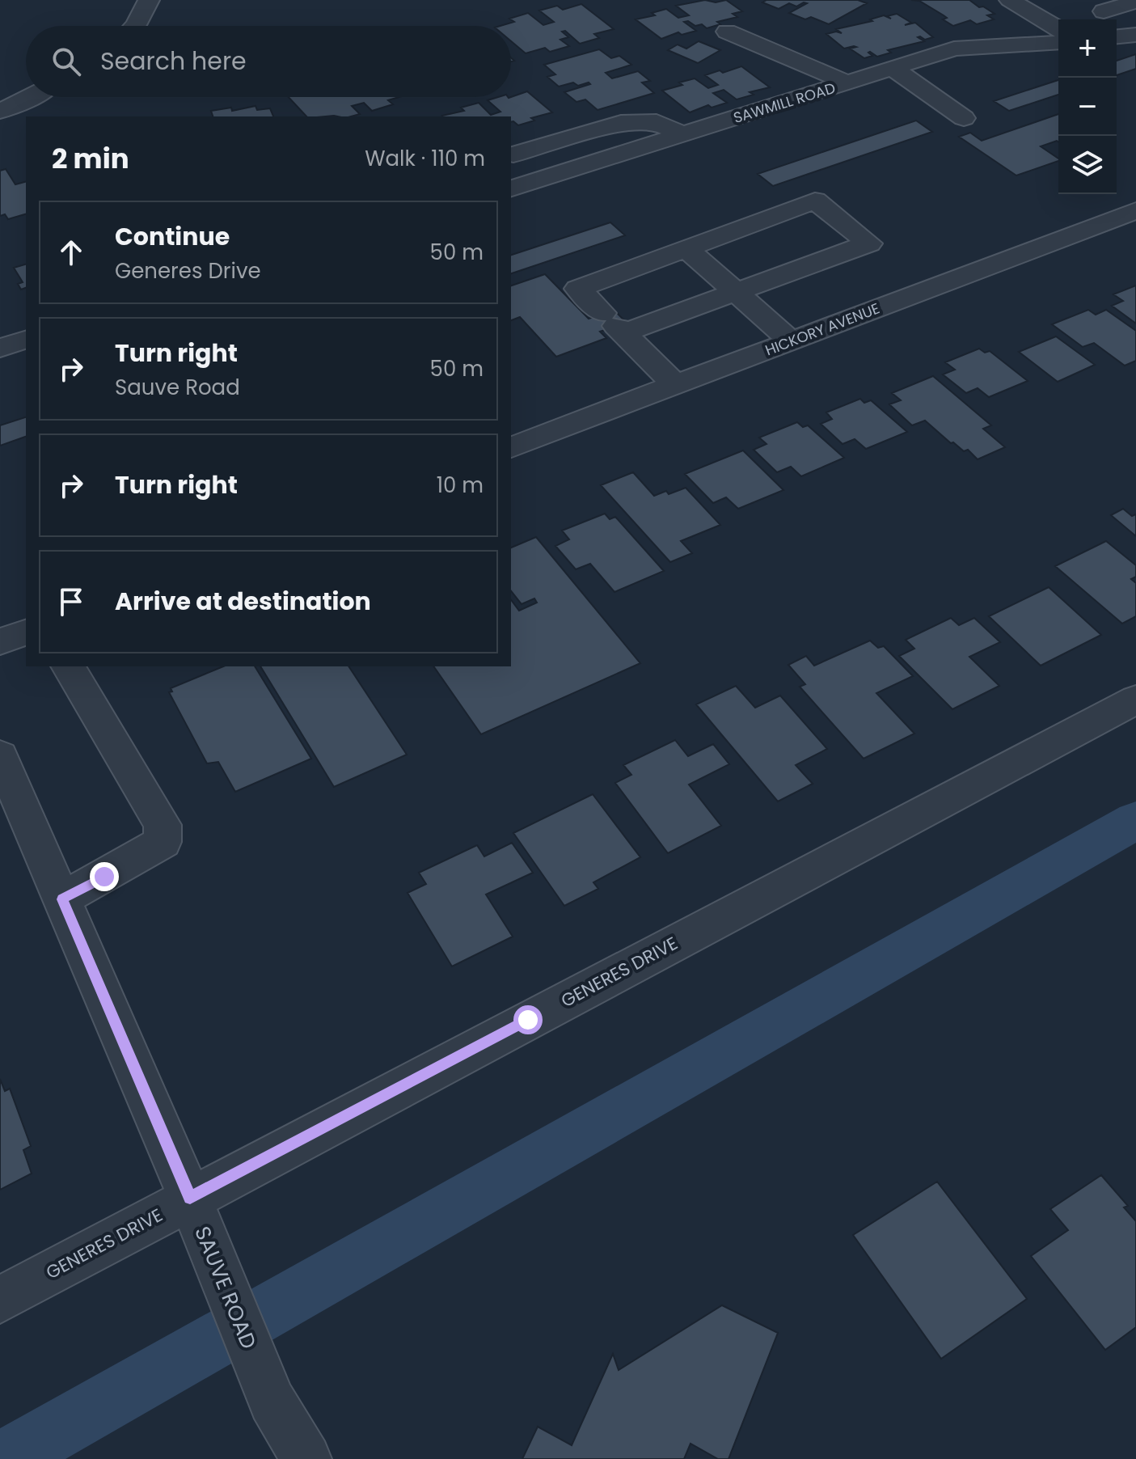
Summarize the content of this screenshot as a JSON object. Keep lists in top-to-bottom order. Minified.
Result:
{"streets":{"street":["SAWMILL ROAD","HICKORY AVENUE","GENERES DRIVE","SAUVE ROAD"]},"crossings":[["GENERES DRIVE","SAUVE ROAD"]],"page":{"map_buttons":["+","−"],"search":"Search here","heading":["2 min","Walk · 110 m"],"list":[["Continue","Generes Drive","50 m"],["Turn right","Sauve Road","50 m"],["Turn right","10 m"],"Arrive at destination"]}}
